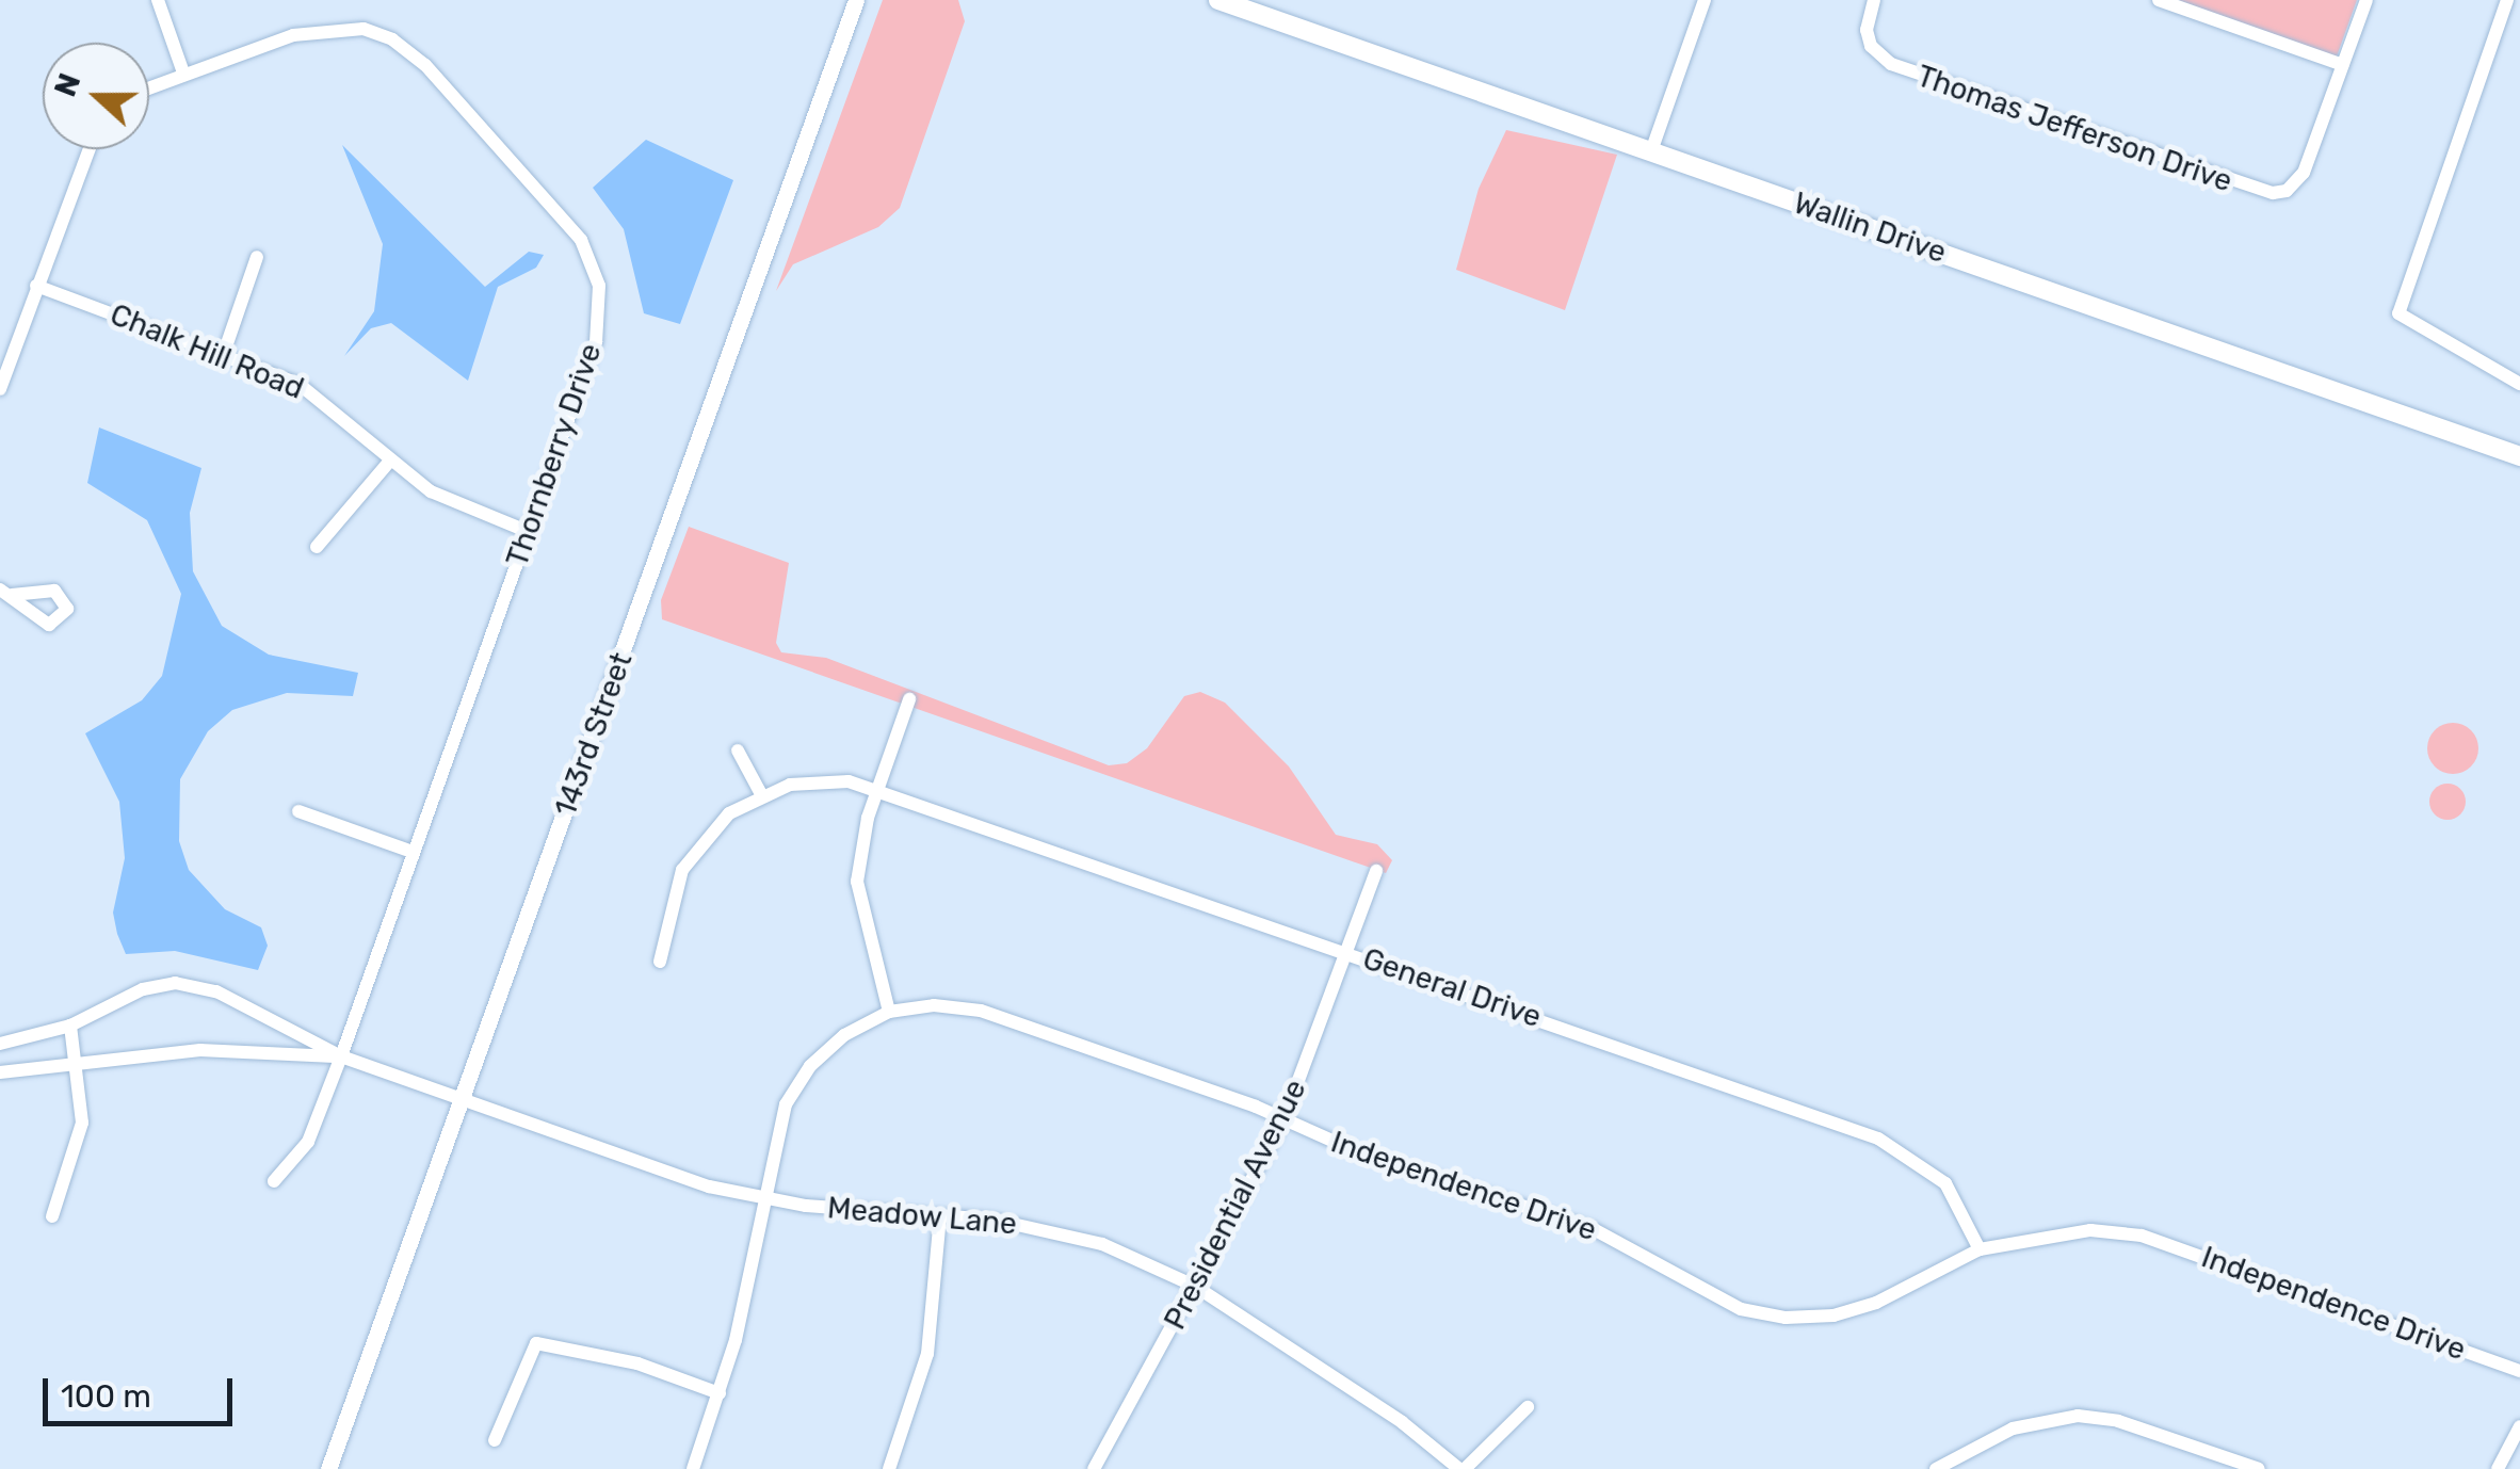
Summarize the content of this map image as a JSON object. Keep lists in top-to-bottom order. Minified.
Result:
{"streets":{"main road":["Wallin Drive"],"street":["Thomas Jefferson Drive","Chalk Hill Road","Thornberry Drive","143rd Street","General Drive","Independence Drive","Presidential Avenue","Meadow Lane"]},"crossings":[["Chalk Hill Road","Thornberry Drive"],["Thornberry Drive","Meadow Lane"],["143rd Street","Meadow Lane"],["General Drive","Independence Drive"],["General Drive","Presidential Avenue"],["Independence Drive","Presidential Avenue"],["Independence Drive","Meadow Lane"],["Presidential Avenue","Meadow Lane"]],"scale_bar":"100 m","north":"left"}
